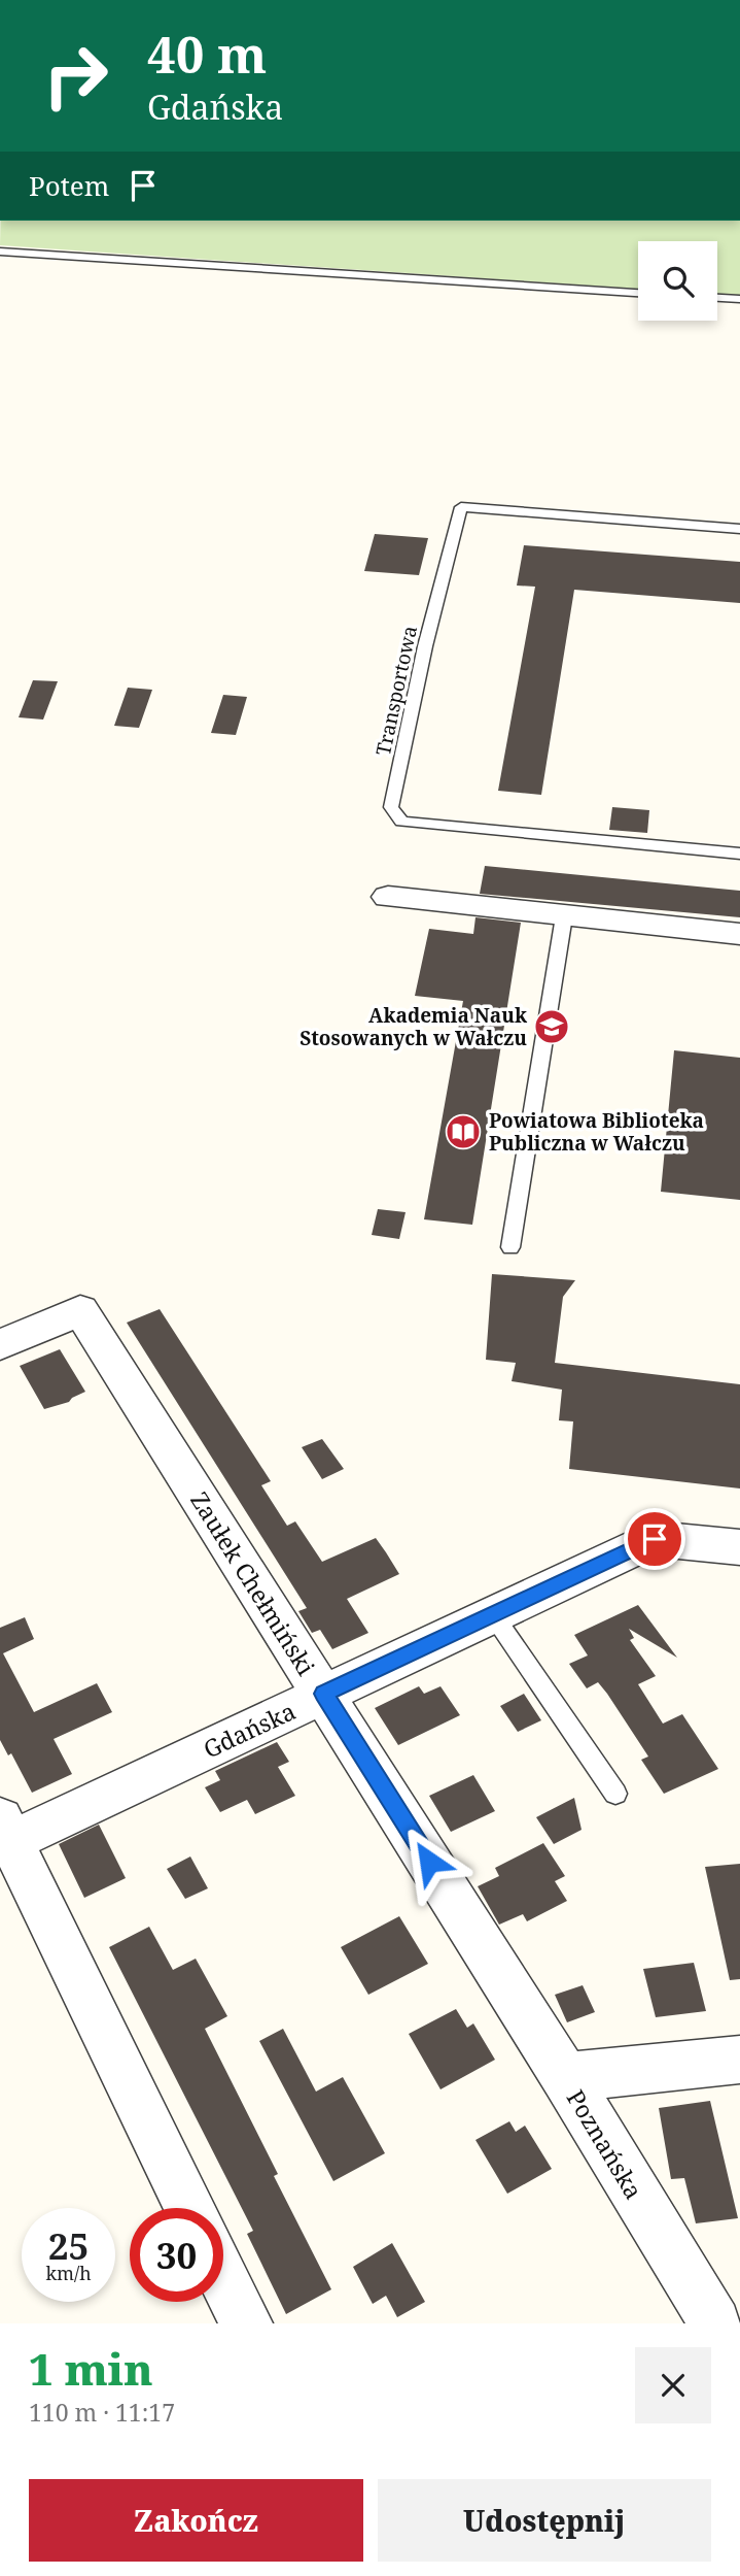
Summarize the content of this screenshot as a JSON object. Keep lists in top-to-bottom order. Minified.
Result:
{"streets":{"street":["Zaułek Chełmiński","Gdańska","Poznańska"],"lane":["Transportowa"]},"crossings":[["Zaułek Chełmiński","Gdańska"],["Zaułek Chełmiński","Poznańska"]],"places":{"school or university":["Akademia Nauk Stosowanych w Wałczu"],"library":["Powiatowa Biblioteka Publiczna w Wałczu"]},"page":{"turn":["40 m","Gdańska"],"then":"Potem","speed":"25 km/h","limit":"30","heading":["1 min","110 m · 11:17"],"buttons":["Zakończ","Udostępnij"]}}
